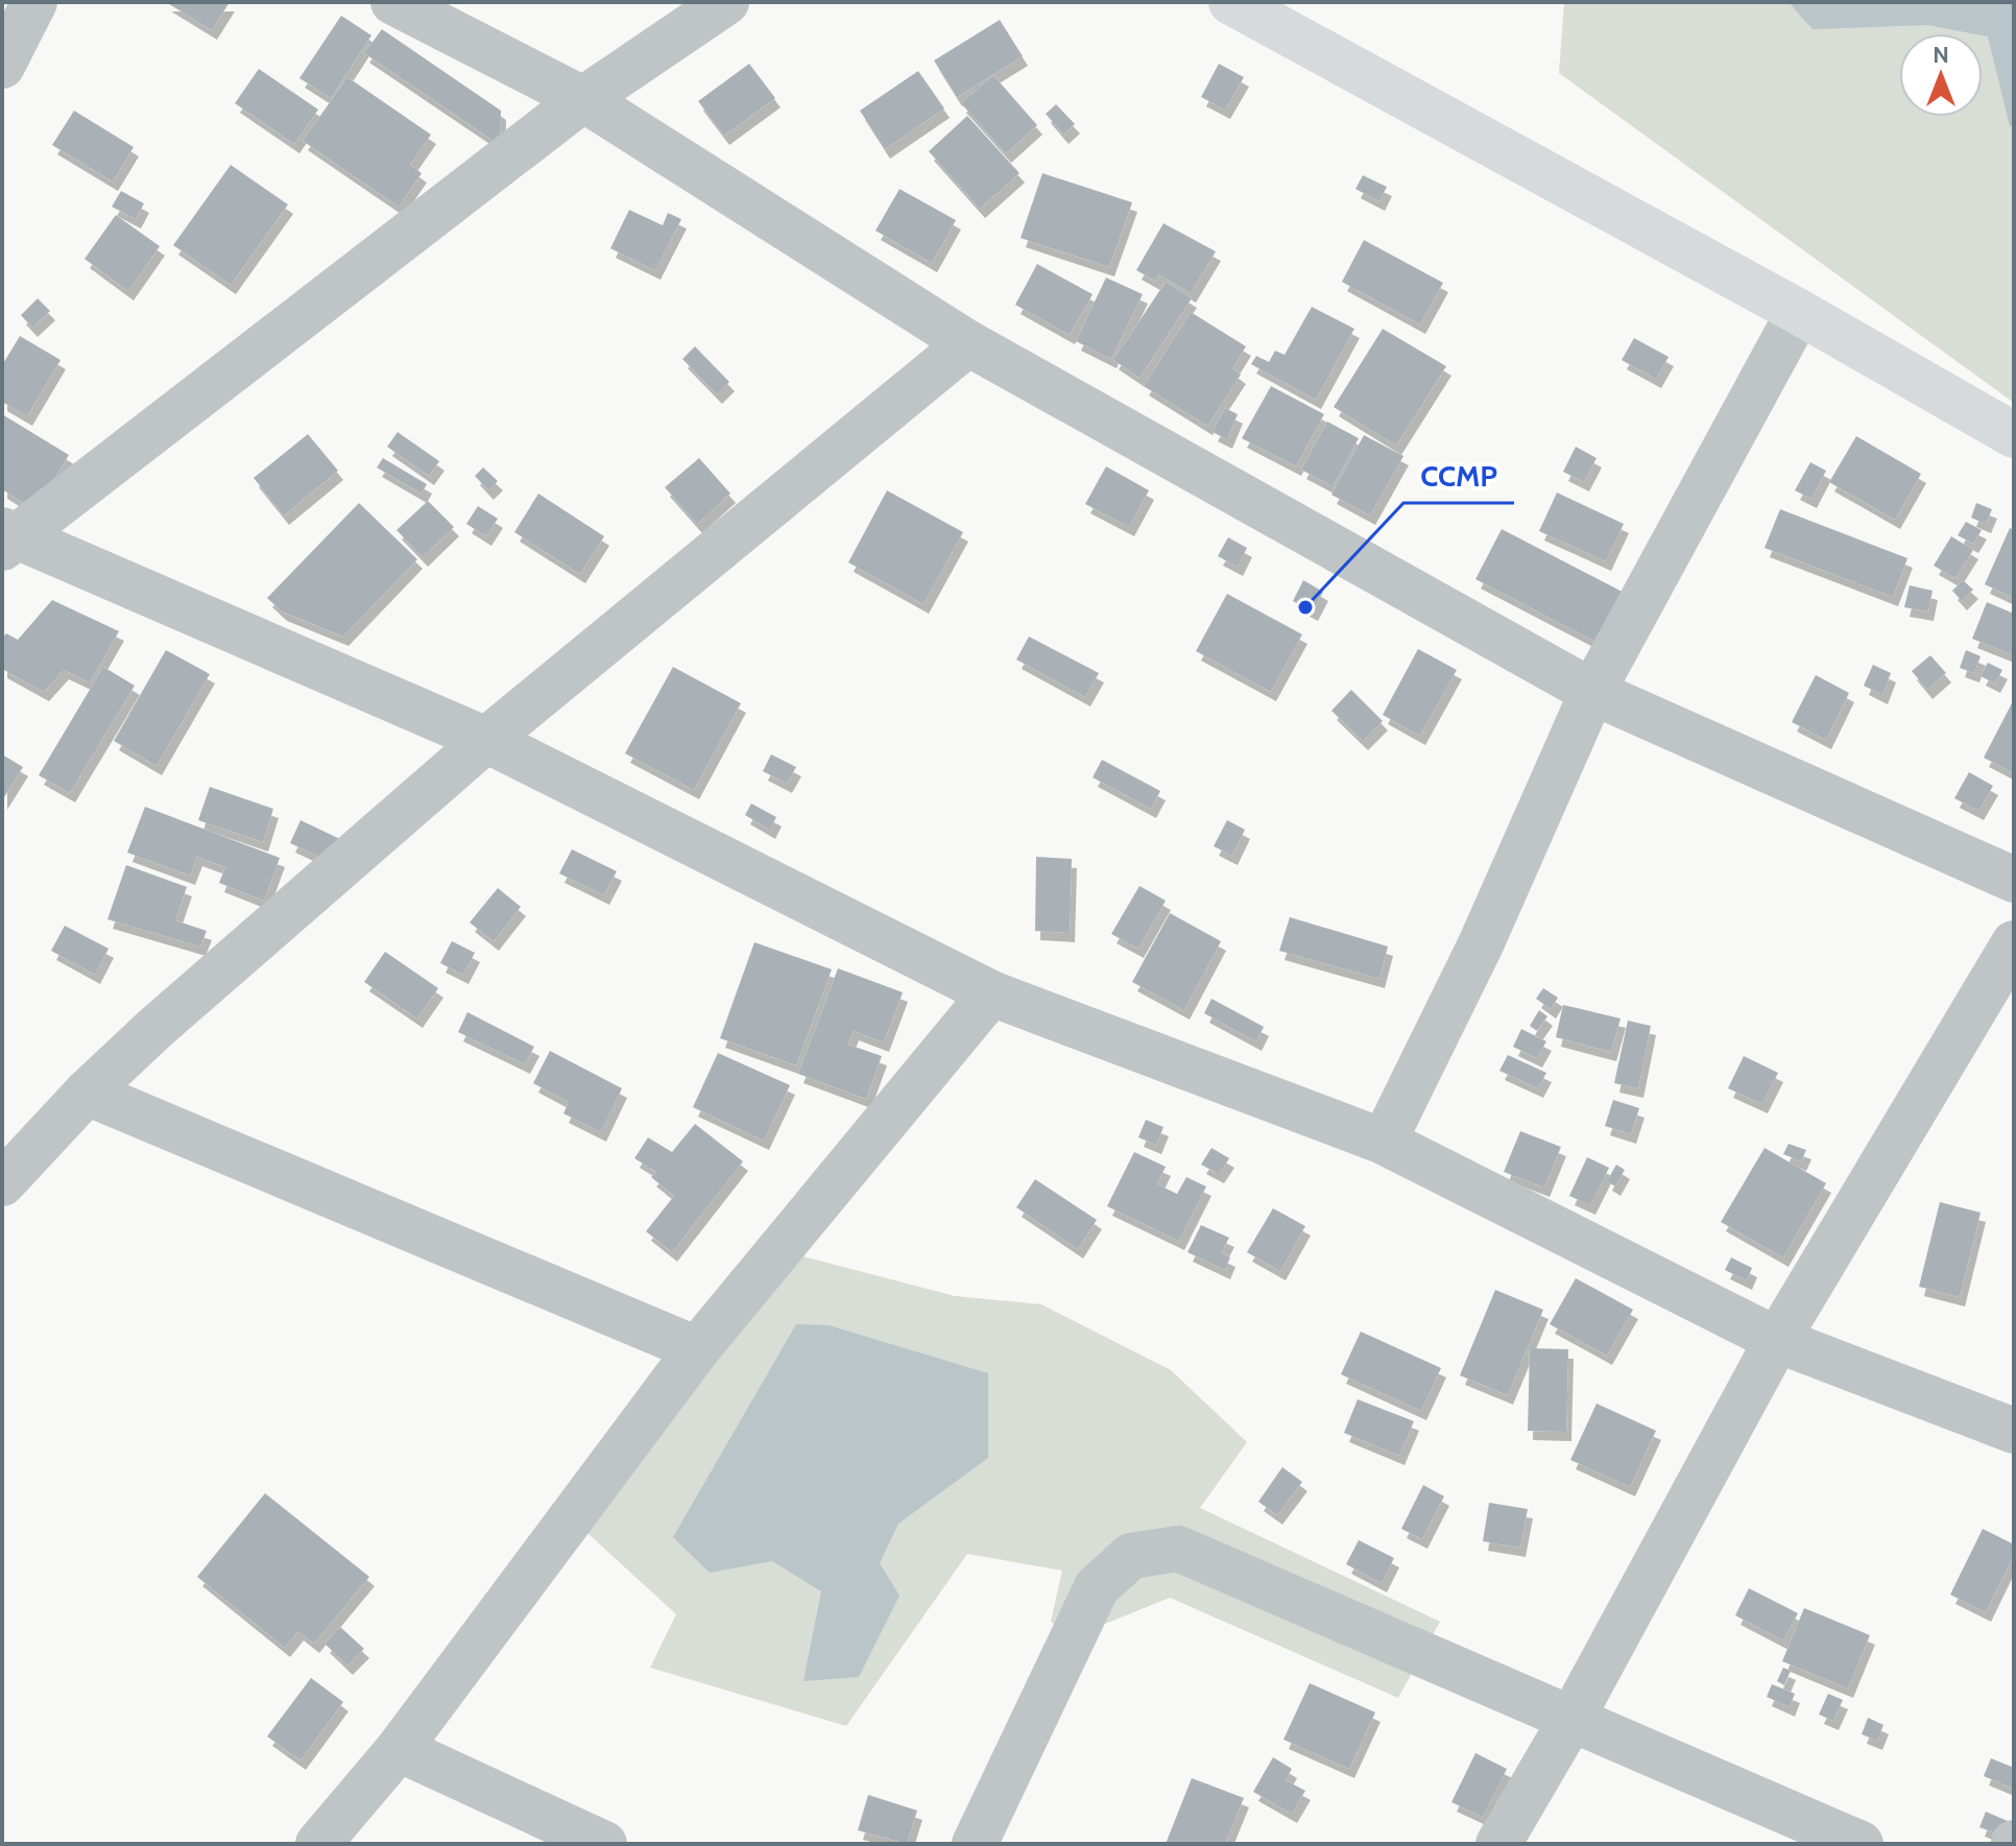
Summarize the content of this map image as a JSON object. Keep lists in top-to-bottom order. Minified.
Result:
{"places":["CCMP"],"north":"top"}
